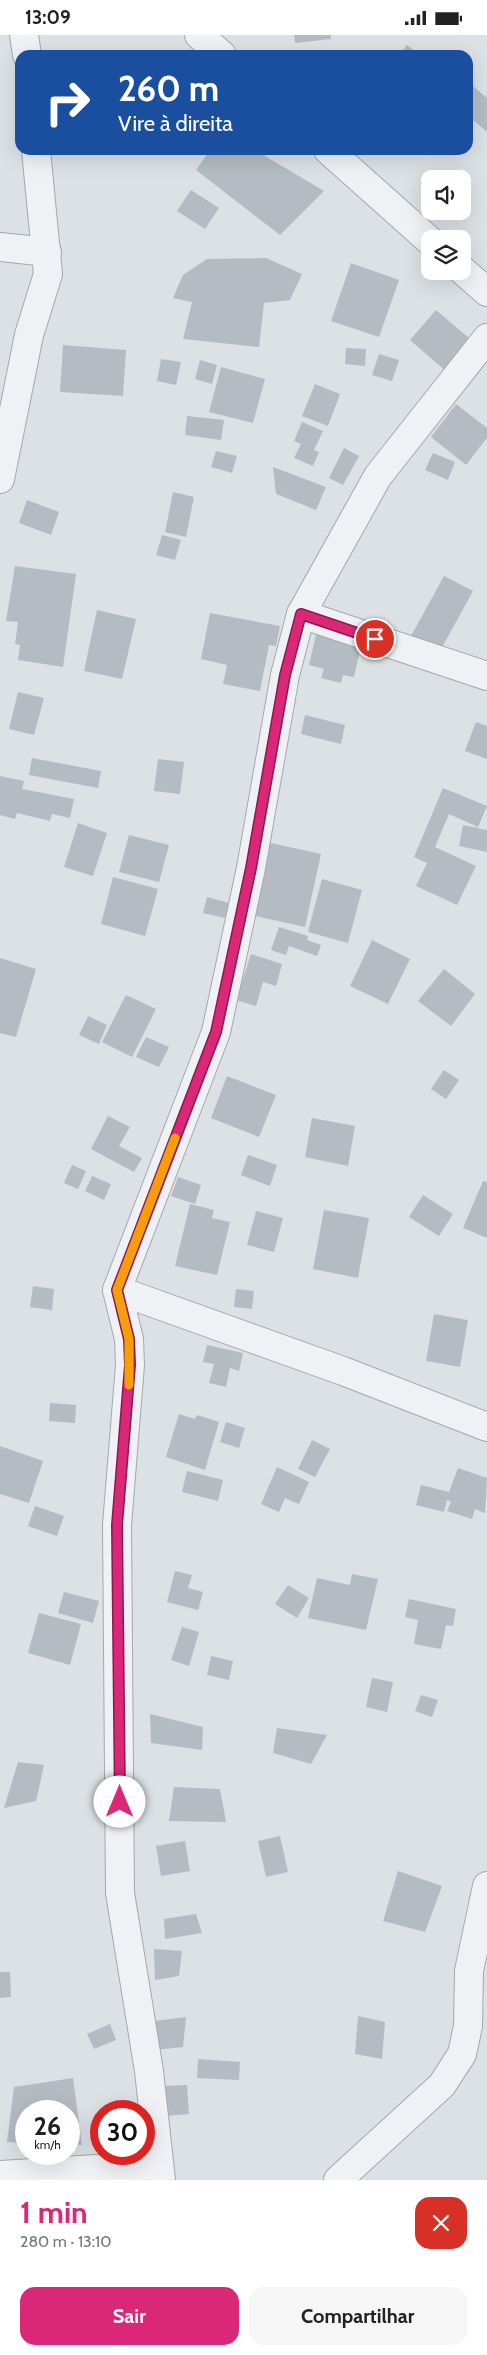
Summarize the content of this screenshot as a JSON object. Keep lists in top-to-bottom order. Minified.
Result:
{"page":{"status":"13:09","turn":["260 m","Vire à direita"],"speed":"26 km/h","limit":"30","heading":["1 min","280 m · 13:10"],"buttons":["Sair","Compartilhar"]}}
